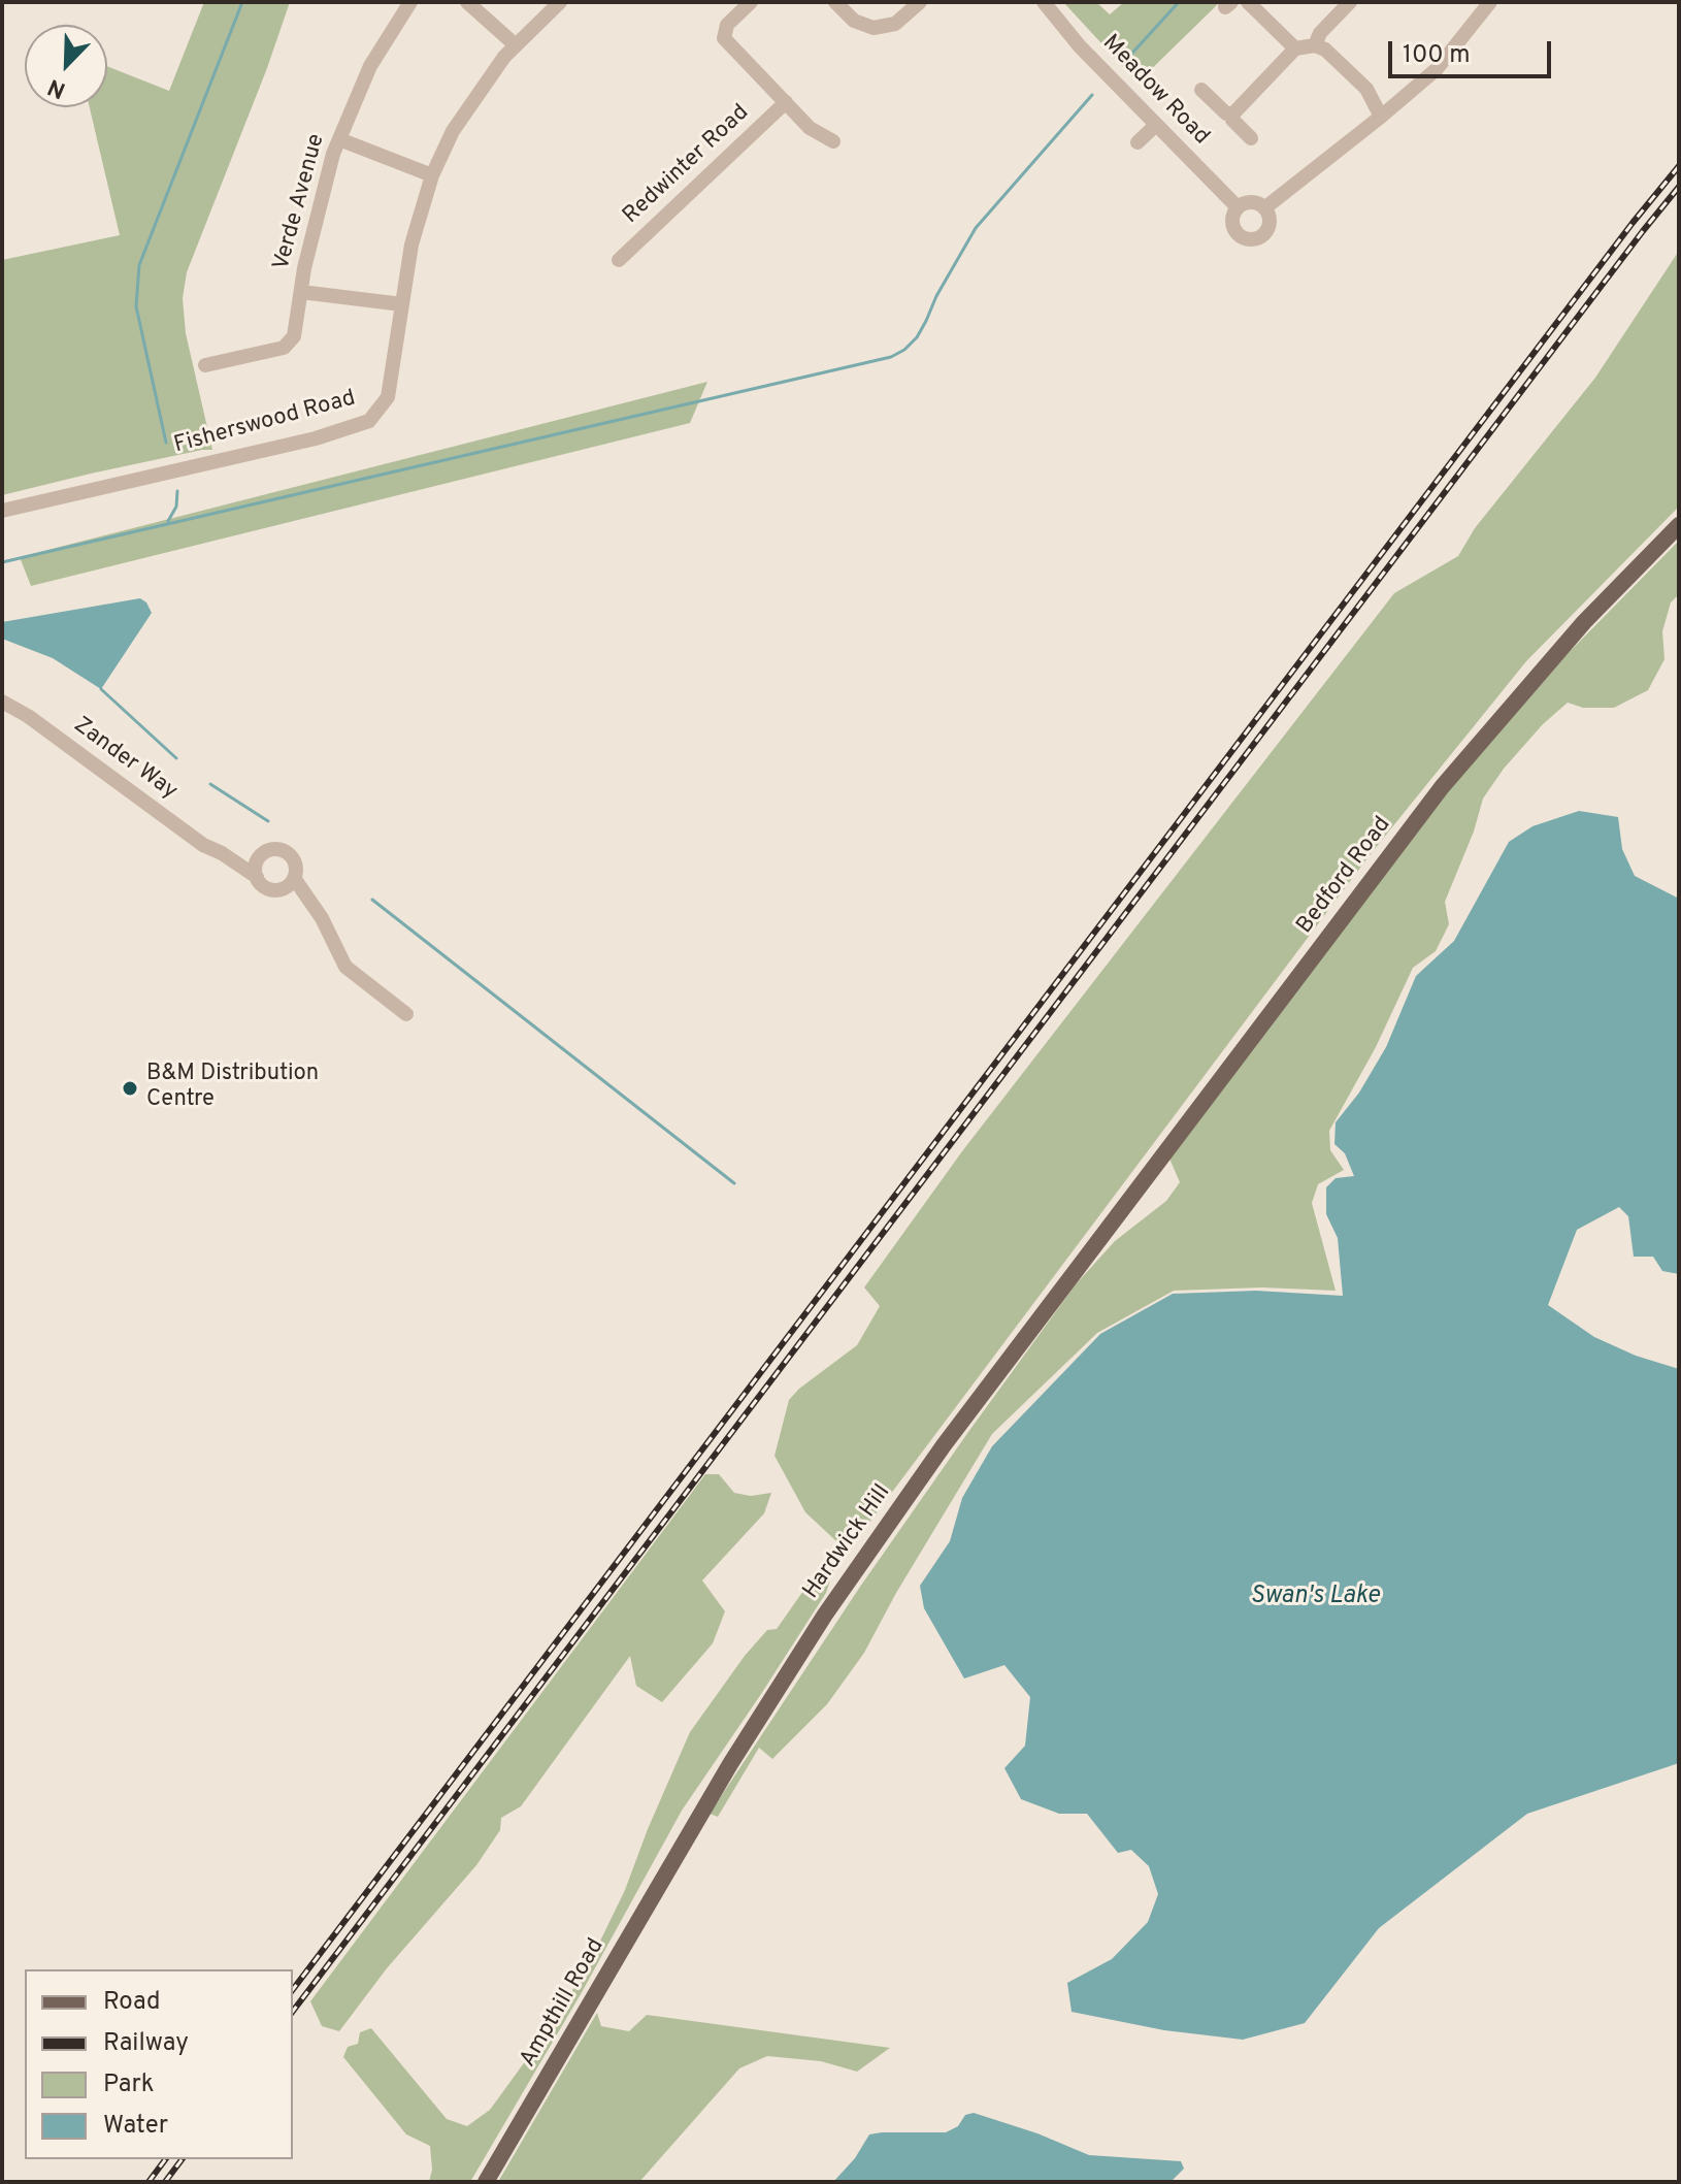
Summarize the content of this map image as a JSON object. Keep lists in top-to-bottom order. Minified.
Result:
{"streets":{"main road":["Bedford Road","Hardwick Hill","Ampthill Road"],"street":["Meadow Road","Redwinter Road","Verde Avenue","Fisherswood Road","Zander Way"]},"crossings":[["Bedford Road","Hardwick Hill"],["Hardwick Hill","Ampthill Road"]],"water":["Swan's Lake"],"places":["B&M Distribution Centre"],"legend":["Road","Railway","Park","Water"],"scale_bar":"100 m","north":"bottom left"}
